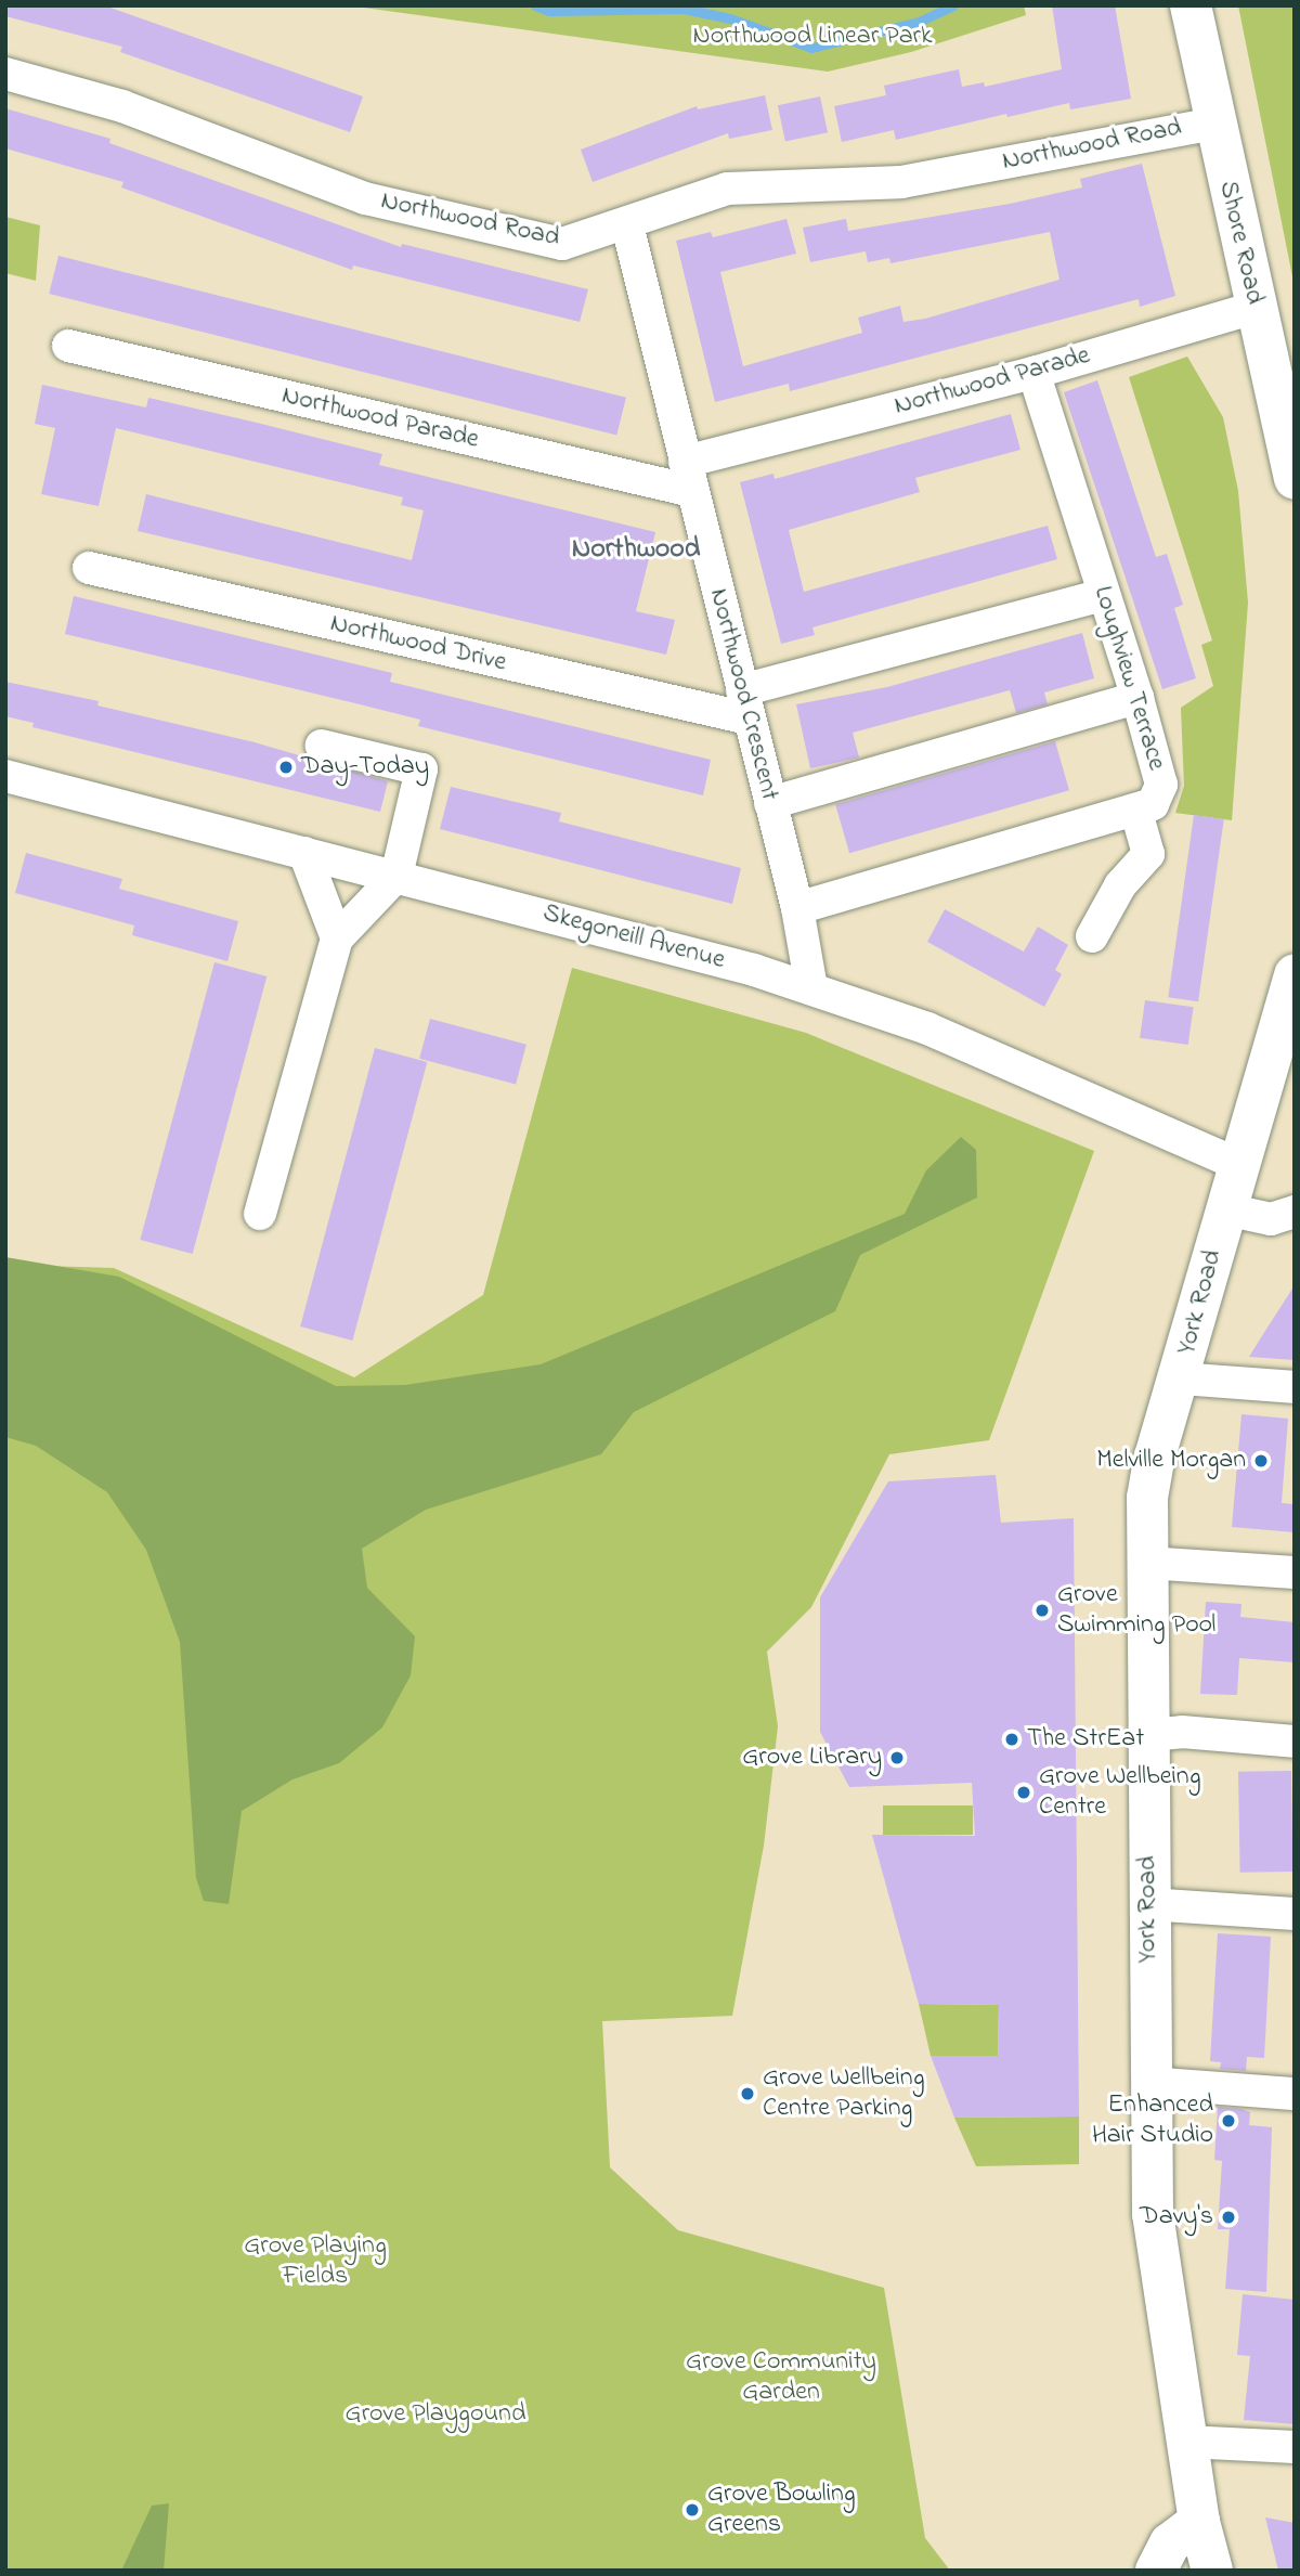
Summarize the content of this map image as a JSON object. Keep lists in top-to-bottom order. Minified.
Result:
{"streets":{"main road":["Shore Road","York Road"],"street":["Northwood Road","Northwood Parade","Northwood Drive","Loughview Terrace","Northwood Crescent","Skegoneill Avenue"]},"crossings":[["Northwood Road","Shore Road"],["Northwood Road","Northwood Crescent"],["Shore Road","Northwood Parade"],["Northwood Parade","Loughview Terrace"],["Northwood Parade","Northwood Crescent"],["Northwood Drive","Loughview Terrace"],["Northwood Drive","Northwood Crescent"],["Loughview Terrace","Northwood Crescent"],["Northwood Crescent","Skegoneill Avenue"],["Skegoneill Avenue","York Road"]],"districts":["Northwood"],"parks":["Northwood Linear Park","Grove Playing Fields","Grove Community Garden","Grove Playgound"],"places":["Day-Today","Melville Morgan","Grove Swimming Pool","The StrEat","Grove Library","Grove Wellbeing Centre","Grove Wellbeing Centre Parking","Enhanced Hair Studio","Davy's","Grove Bowling Greens"]}
